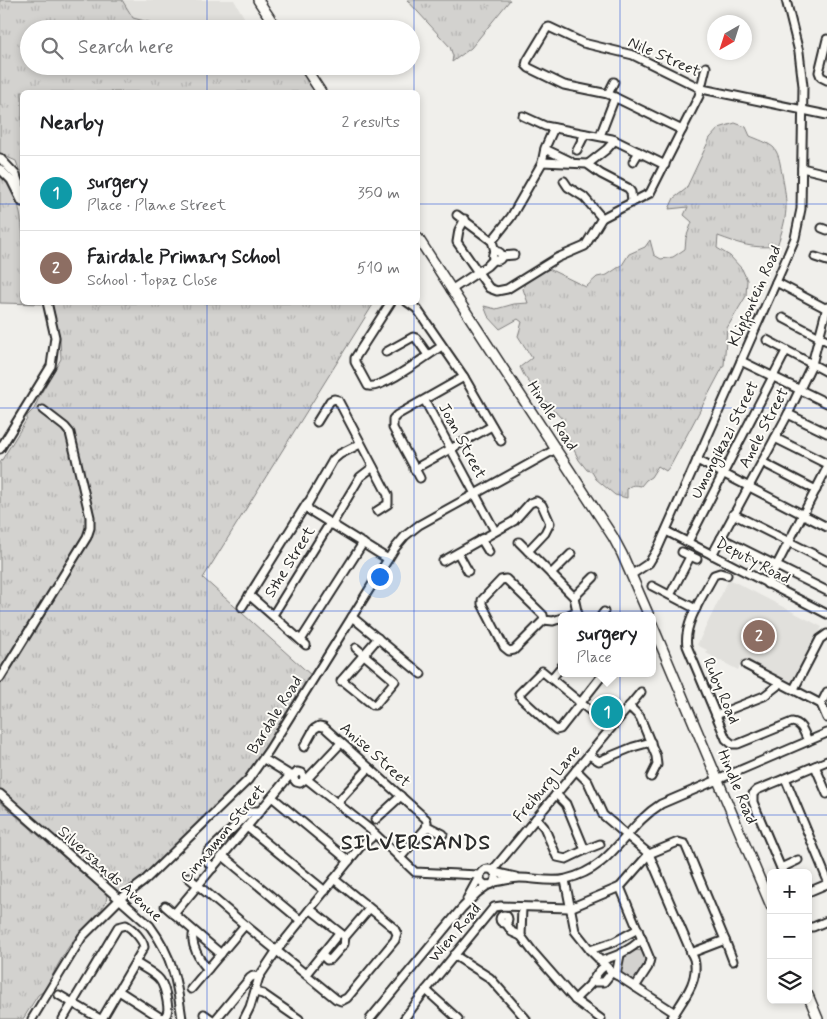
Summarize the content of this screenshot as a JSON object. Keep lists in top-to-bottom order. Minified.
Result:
{"streets":{"main road":["Hindle Road"],"street":["Nile Street","Klipfontein Road","Anele Street","Umongikazi Street","Joan Street","Deputy Road","Sthe Street","Ruby Road","Bardale Road","Anise Street","Freiburg Lane","Cinnamon Street","Silversands Avenue","Wien Road"]},"crossings":[["Nile Street","Klipfontein Road"],["Klipfontein Road","Hindle Road"],["Klipfontein Road","Deputy Road"],["Hindle Road","Bardale Road"],["Anele Street","Deputy Road"],["Umongikazi Street","Deputy Road"],["Joan Street","Bardale Road"],["Bardale Road","Silversands Avenue"]],"districts":["SILVERSANDS"],"north":"bottom left","page":{"search":"Search here","heading":["Nearby","2 results"],"list":[{"mark":"1","name":"surgery","note":"Place · Plane Street","value":"350 m"},{"mark":"2","name":"Fairdale Primary School","note":"School · Topaz Close","value":"510 m"}],"popup":["surgery","Place"],"pins":["2","1"],"map_buttons":["+","−"]}}
